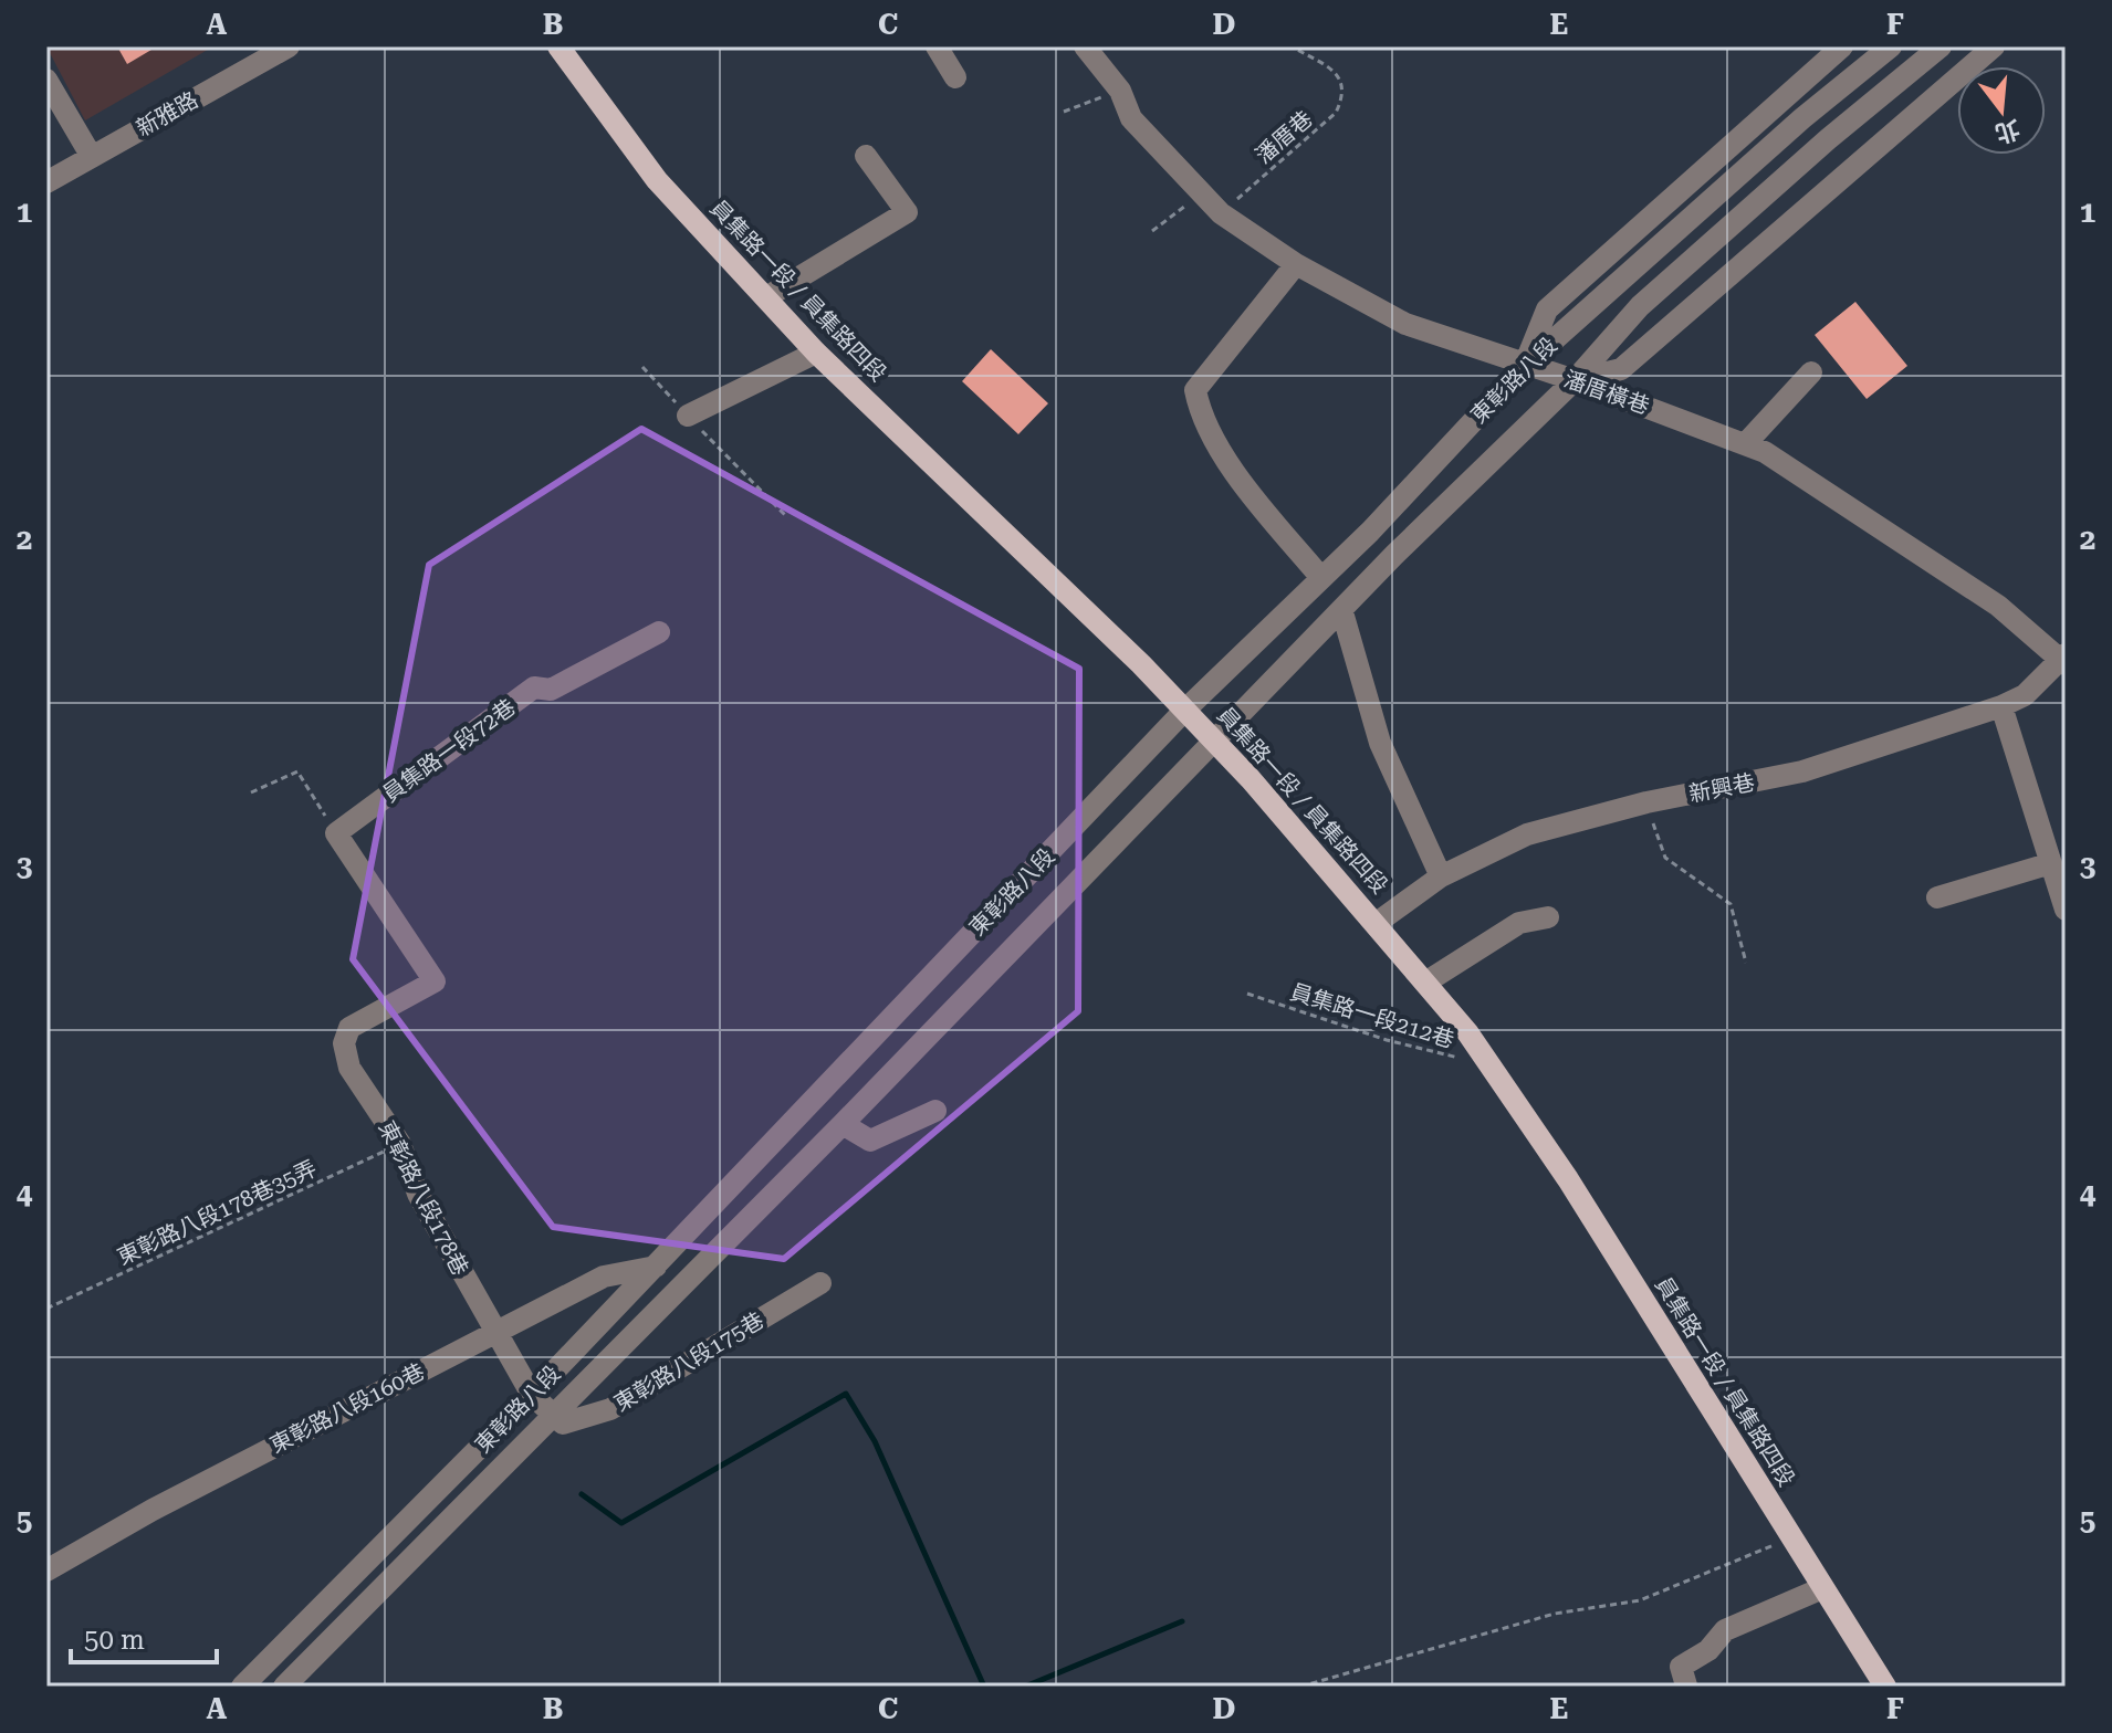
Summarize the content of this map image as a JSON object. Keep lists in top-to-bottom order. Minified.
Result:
{"streets":{"main road":["員集路一段 / 員集路四段"],"street":["新雅路","東彰路八段","潘厝橫巷","員集路一段72巷","新興巷","東彰路八段178巷","東彰路八段175巷","東彰路八段160巷"],"path":["潘厝巷","員集路一段212巷","東彰路八段178巷35弄"]},"crossings":[["潘厝巷","潘厝橫巷"],["員集路一段 / 員集路四段","東彰路八段"],["員集路一段 / 員集路四段","新興巷"],["員集路一段 / 員集路四段","員集路一段212巷"],["東彰路八段","潘厝橫巷"],["東彰路八段","東彰路八段178巷"],["東彰路八段","東彰路八段175巷"],["東彰路八段","東彰路八段160巷"],["潘厝橫巷","新興巷"],["員集路一段72巷","東彰路八段178巷"],["東彰路八段178巷","東彰路八段178巷35弄"],["東彰路八段178巷","東彰路八段175巷"],["東彰路八段178巷","東彰路八段160巷"]],"scale_bar":"50 m","north":"bottom","grid":{"columns":["A","B","C","D","E","F"],"rows":["1","2","3","4","5"]}}
